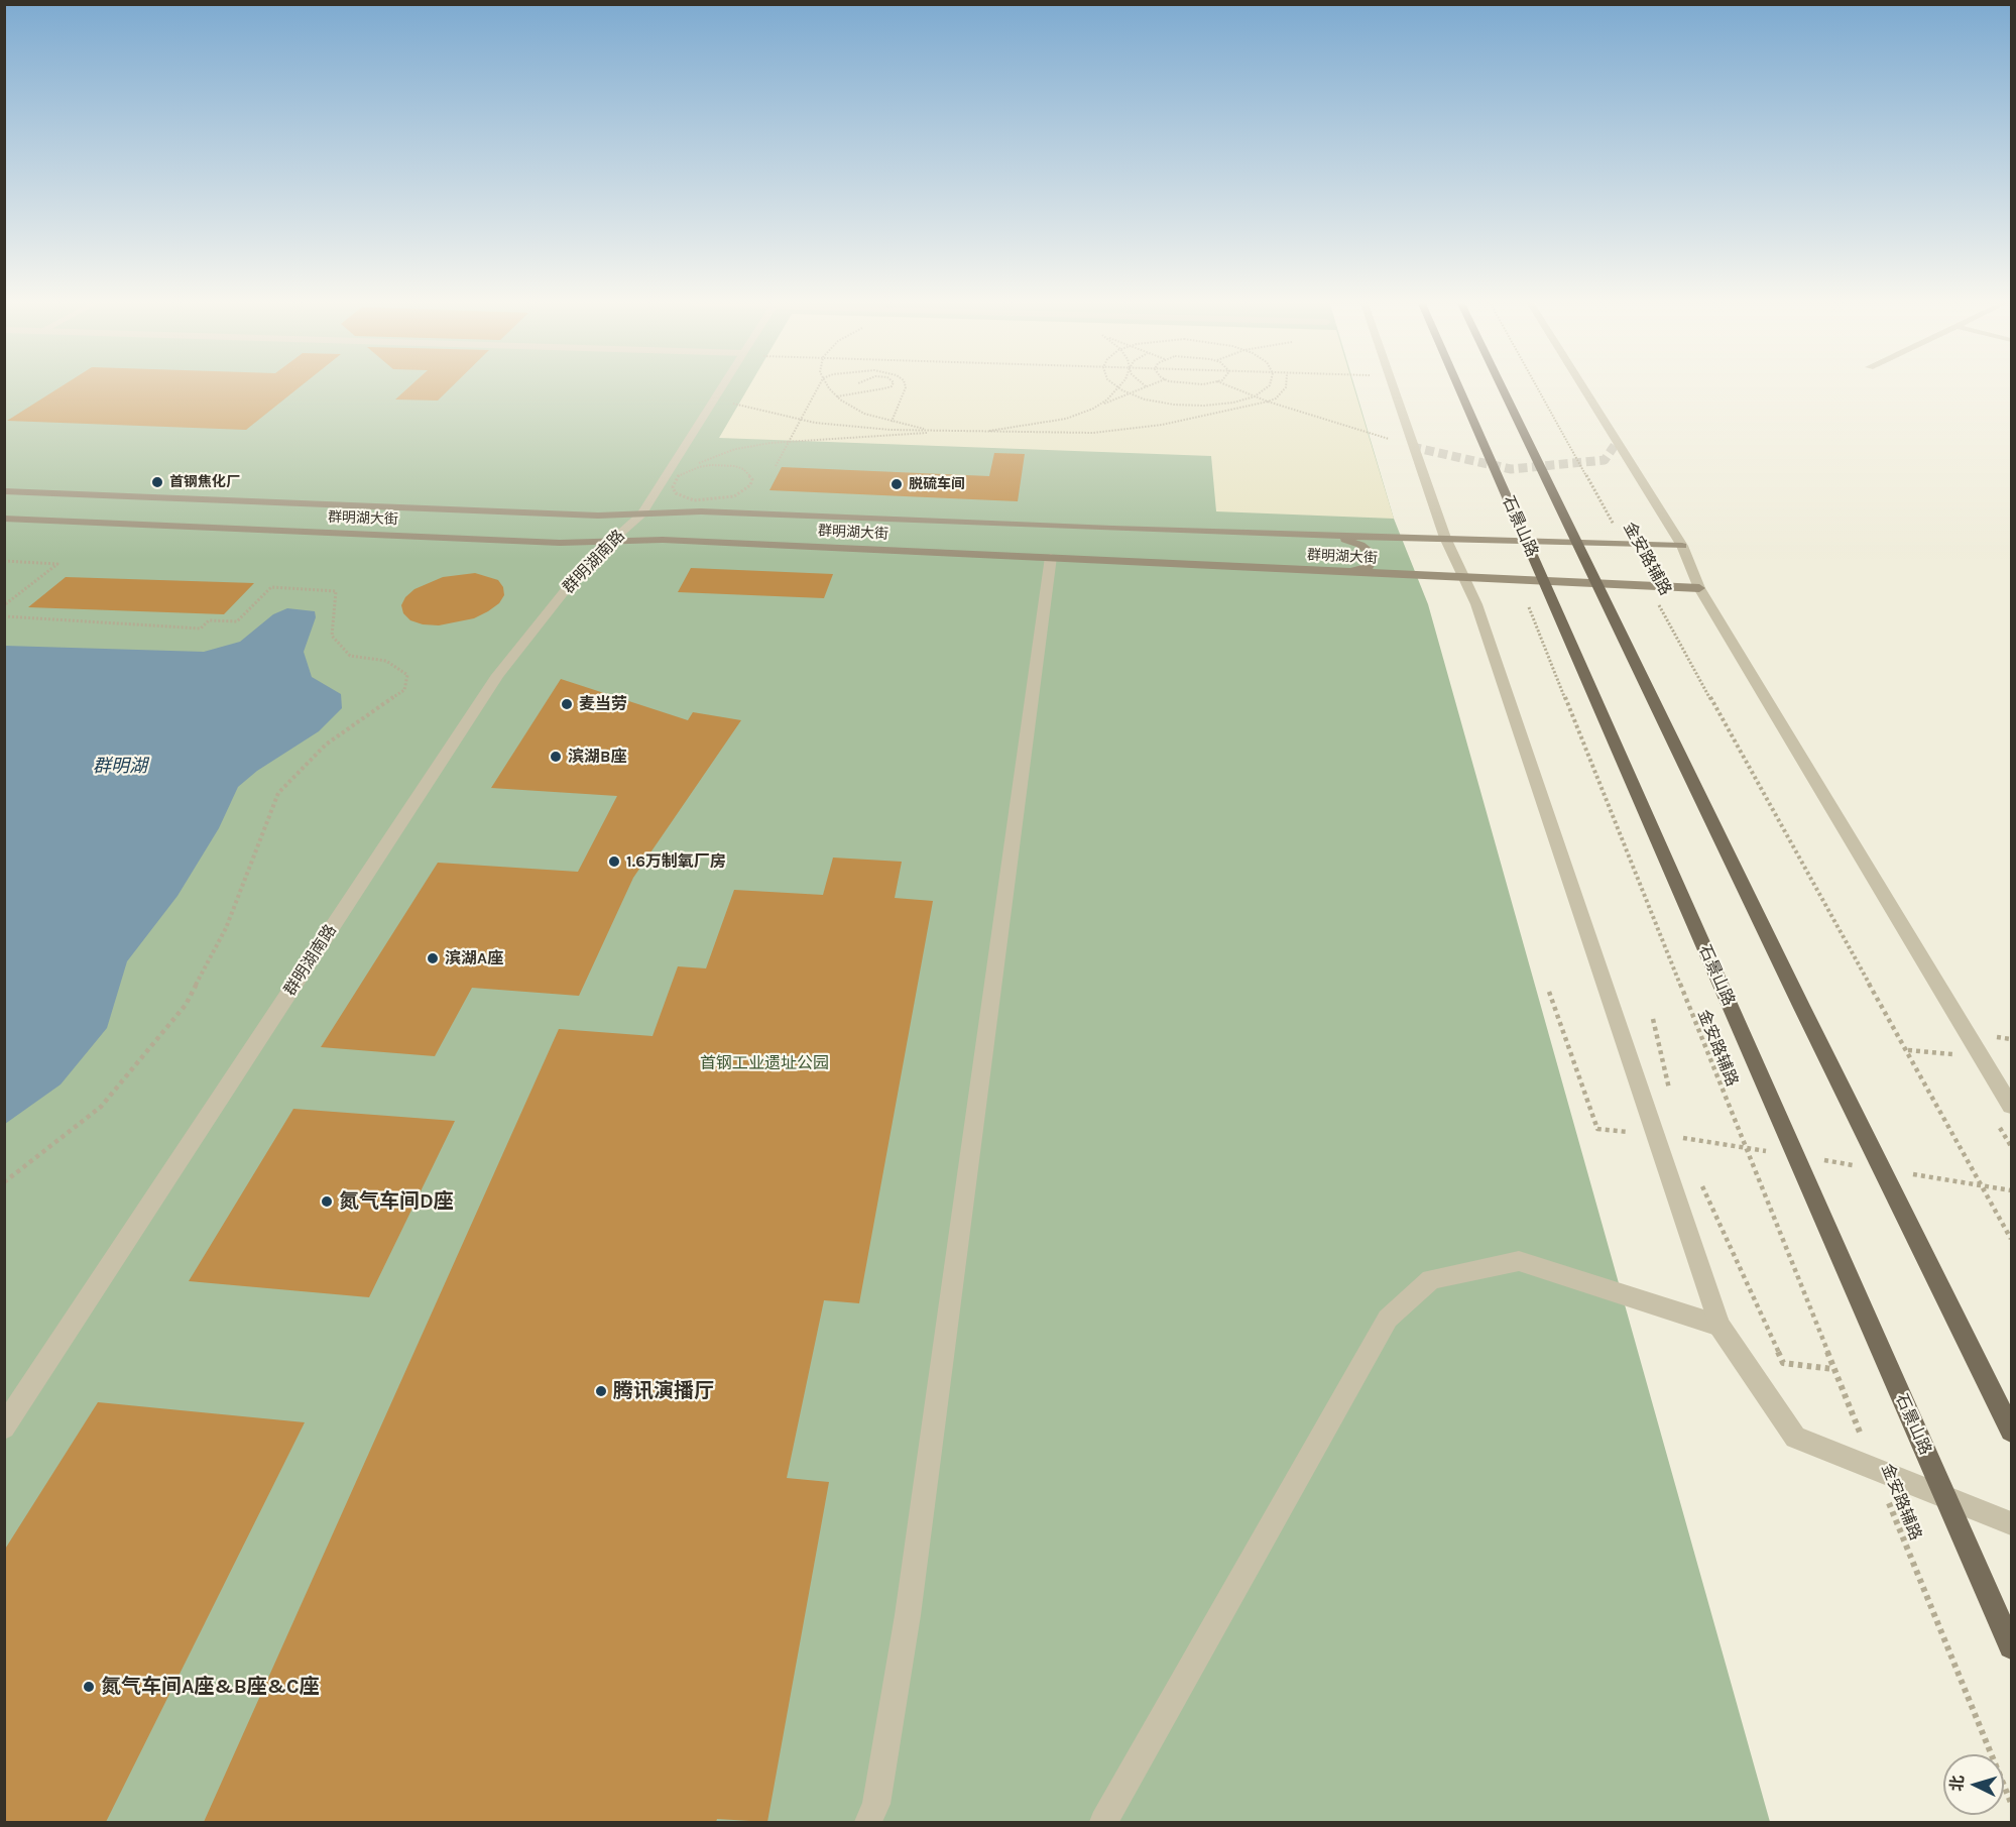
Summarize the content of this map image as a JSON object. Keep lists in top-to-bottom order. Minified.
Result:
{"streets":{"main road":["群明湖大街","石景山路"],"street":["群明湖南路"],"path":["金安路辅路"]},"crossings":[["群明湖大街","群明湖南路"]],"water":["群明湖"],"parks":["首钢工业遗址公园"],"places":["首钢焦化厂","脱硫车间","麦当劳","滨湖B座","1.6万制氧厂房","滨湖A座","氮气车间D座","腾讯演播厅","氮气车间A座&B座&C座"],"north":"left"}
